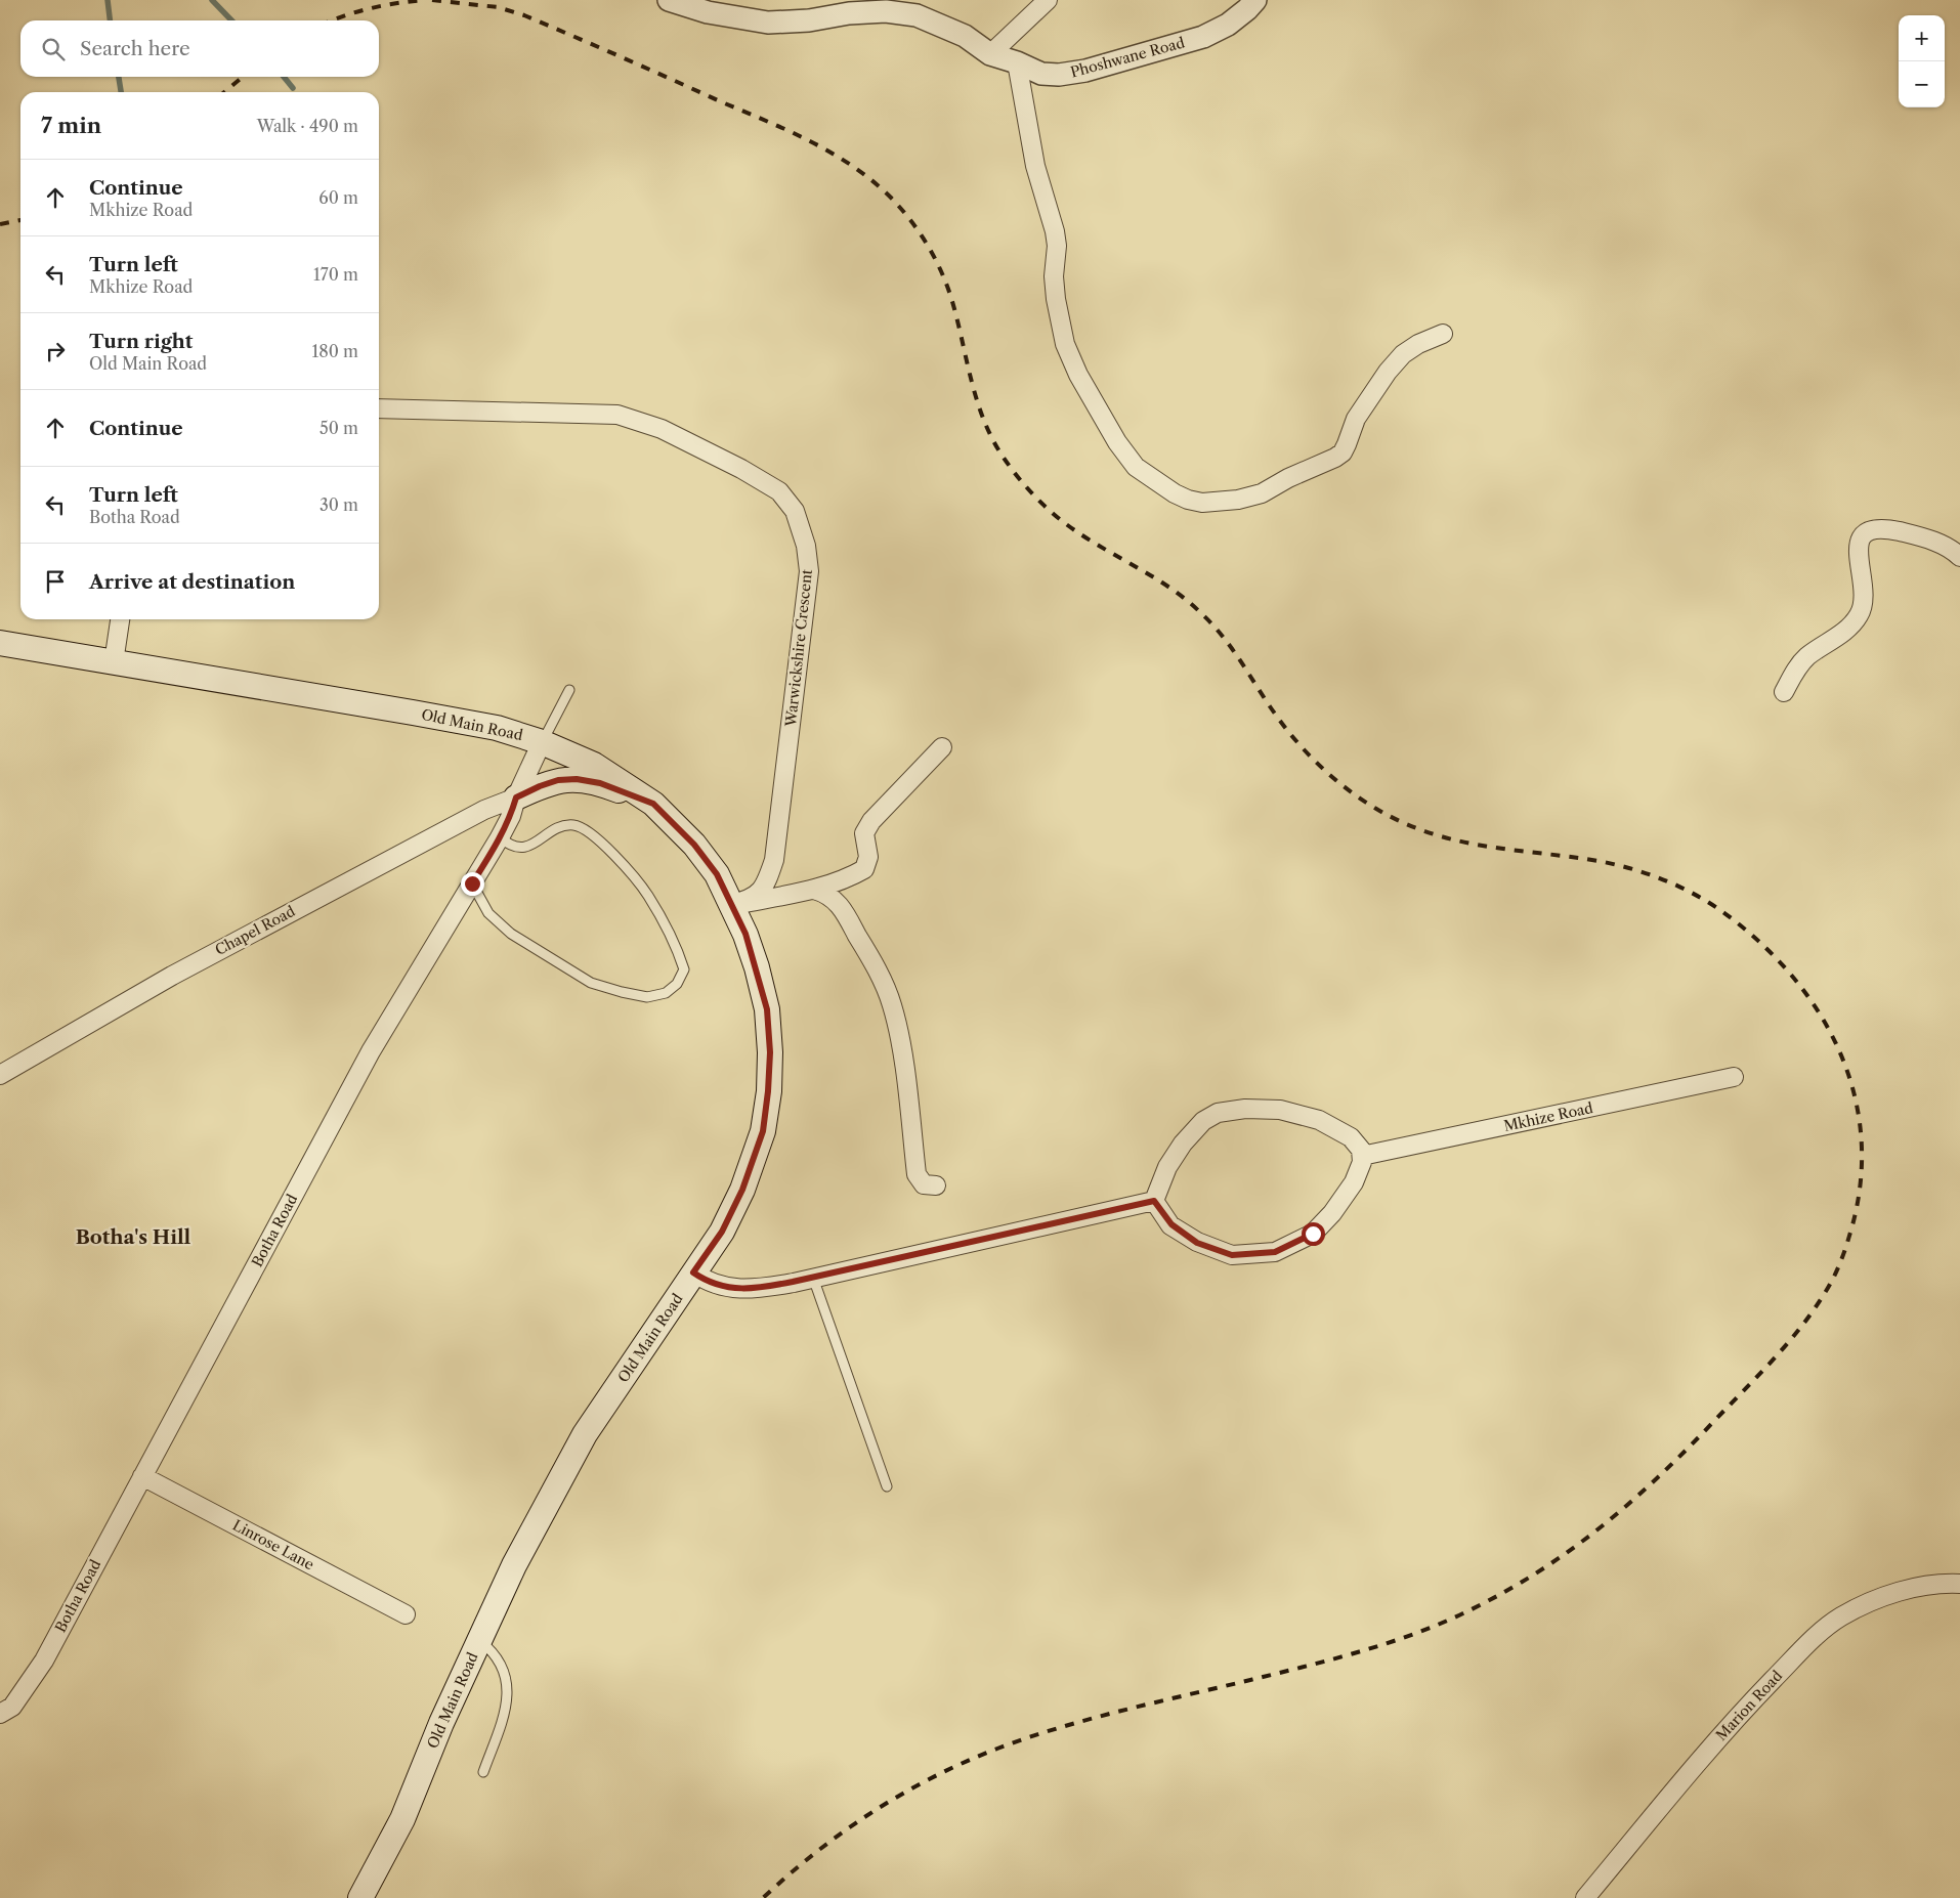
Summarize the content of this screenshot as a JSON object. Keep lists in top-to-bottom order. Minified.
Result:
{"streets":{"main road":["Old Main Road"],"street":["Phoshwane Road","Warwickshire Crescent","Chapel Road","Mkhize Road","Botha Road","Linrose Lane","Marion Road"]},"crossings":[["Warwickshire Crescent","Old Main Road"],["Old Main Road","Botha Road"],["Chapel Road","Botha Road"],["Botha Road","Linrose Lane"]],"districts":["Botha's Hill"],"page":{"map_buttons":["+","−"],"search":"Search here","heading":["7 min","Walk · 490 m"],"list":[["Continue","Mkhize Road","60 m"],["Turn left","Mkhize Road","170 m"],["Turn right","Old Main Road","180 m"],["Continue","50 m"],["Turn left","Botha Road","30 m"],"Arrive at destination"]}}
